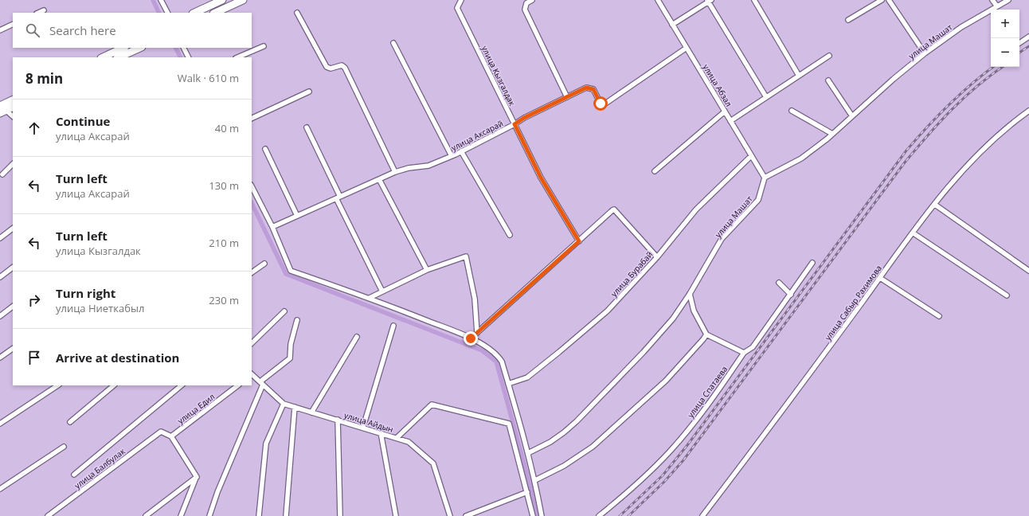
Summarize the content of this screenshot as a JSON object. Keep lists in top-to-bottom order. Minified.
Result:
{"streets":{"street":["улица Машат","улица Кызгалдак","улица Абзал","улица Аксарай","улица Бурабай","улица Сабыр Рахимова","улица Спатаева","улица Едил","улица Айдын","улица Балбулак"]},"crossings":[["улица Машат","улица Абзал"],["улица Кызгалдак","улица Аксарай"],["улица Абзал","улица Аксарай"],["улица Абзал","улица Бурабай"],["улица Едил","улица Балбулак"]],"page":{"map_buttons":["+","−"],"search":"Search here","heading":["8 min","Walk · 610 m"],"list":[["Continue","улица Аксарай","40 m"],["Turn left","улица Аксарай","130 m"],["Turn left","улица Кызгалдак","210 m"],["Turn right","улица Ниеткабыл","230 m"],"Arrive at destination"]}}
